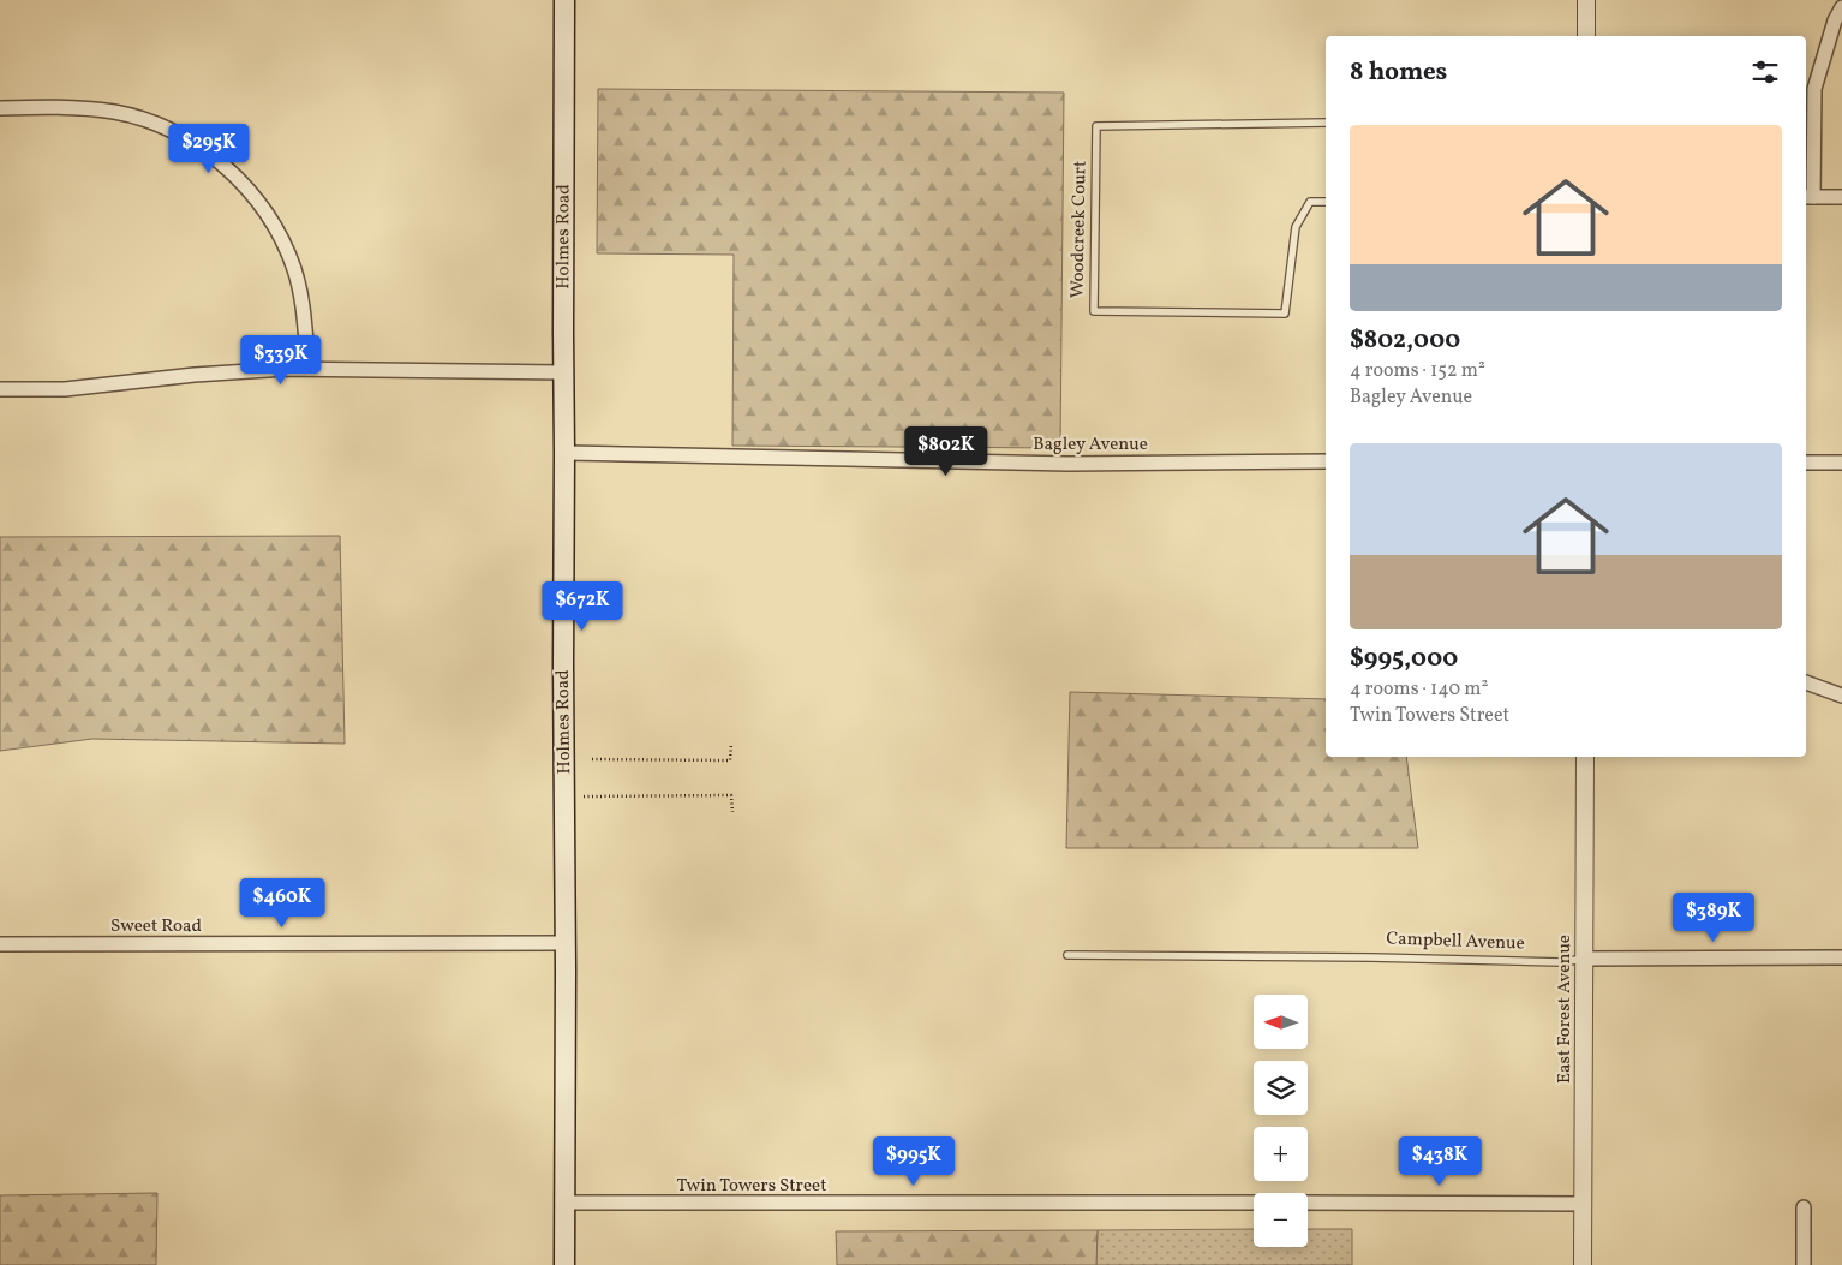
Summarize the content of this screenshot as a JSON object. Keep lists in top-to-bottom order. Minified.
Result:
{"streets":{"main road":["Holmes Road"],"street":["Bagley Avenue","Sweet Road","Campbell Avenue","East Forest Avenue","Twin Towers Street"],"lane":["Woodcreek Court"]},"crossings":[["Holmes Road","Bagley Avenue"],["Holmes Road","Sweet Road"],["Holmes Road","Twin Towers Street"],["Campbell Avenue","East Forest Avenue"]],"north":"left","page":{"heading":"8 homes","list":[{"name":"$802,000","note":"4 rooms · 152 m² · Bagley Avenue"},{"name":"$995,000","note":"4 rooms · 140 m² · Twin Towers Street"}],"price":["$295K","$339K","$802K","$672K","$460K","$389K","$995K","$438K"],"map_buttons":["+","−"]}}
